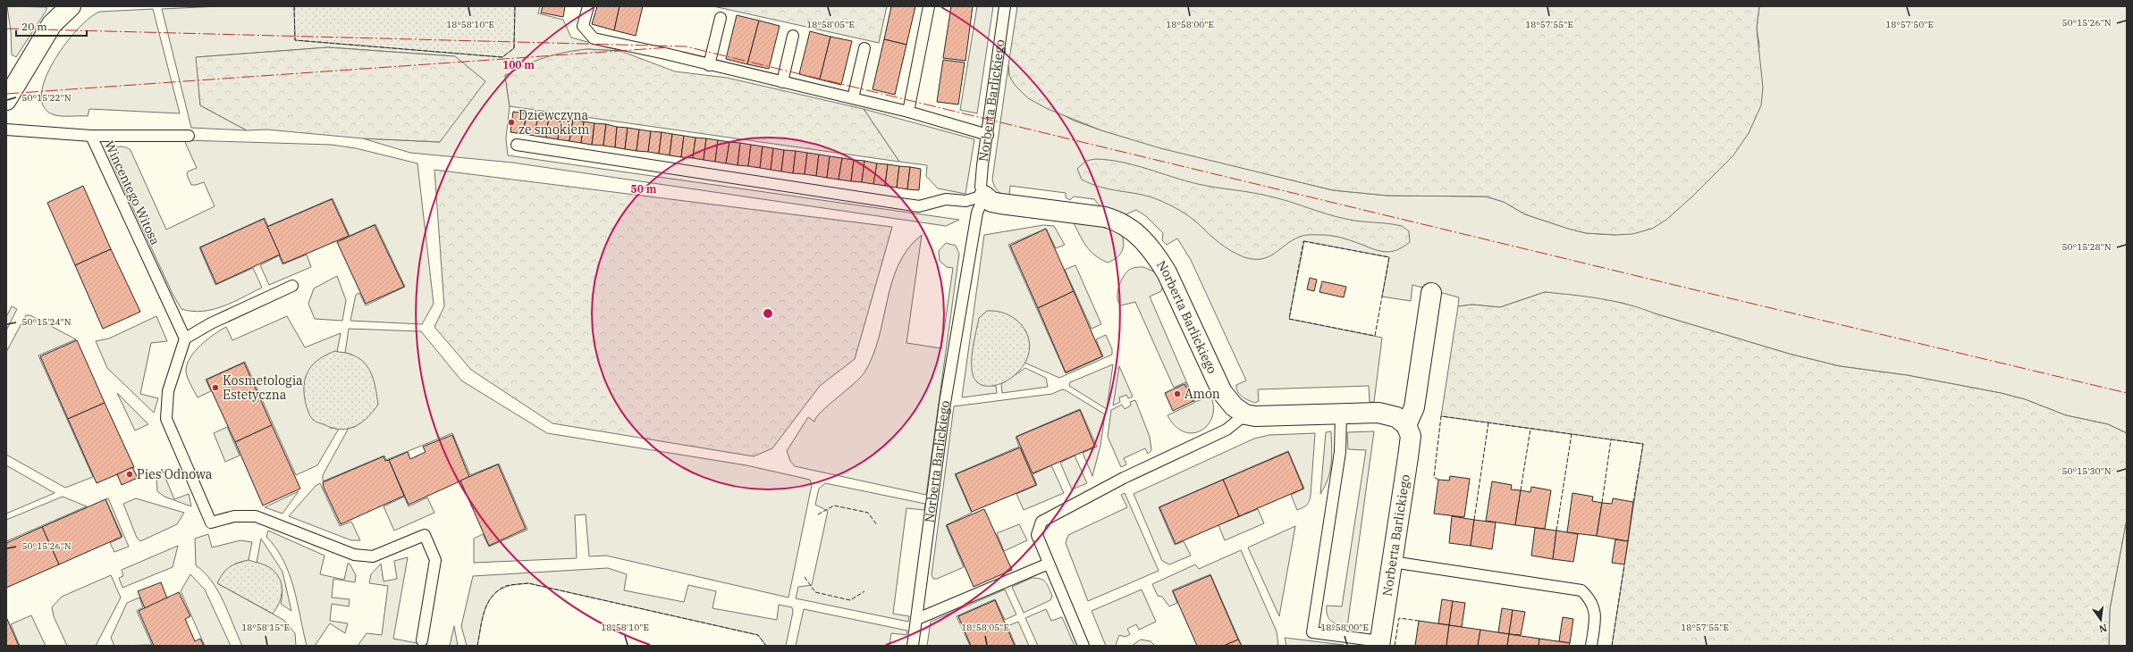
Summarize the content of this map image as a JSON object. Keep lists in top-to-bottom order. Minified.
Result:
{"streets":{"street":["Norberta Barlickiego"],"lane":["Wincentego Witosa"]},"places":["Dziewczyna ze smokiem","Kosmetologia Estetyczna","Amon","Pies Odnowa"],"scale_bar":"20 m","north":"bottom","coordinates":["50°15'26\"N","18°58'10\"E","18°58'05\"E","18°58'00\"E","18°57'55\"E","18°57'50\"E","50°15'22\"N","50°15'28\"N","50°15'24\"N","50°15'30\"N","18°58'15\"E"],"rings":["100 m","50 m"]}
